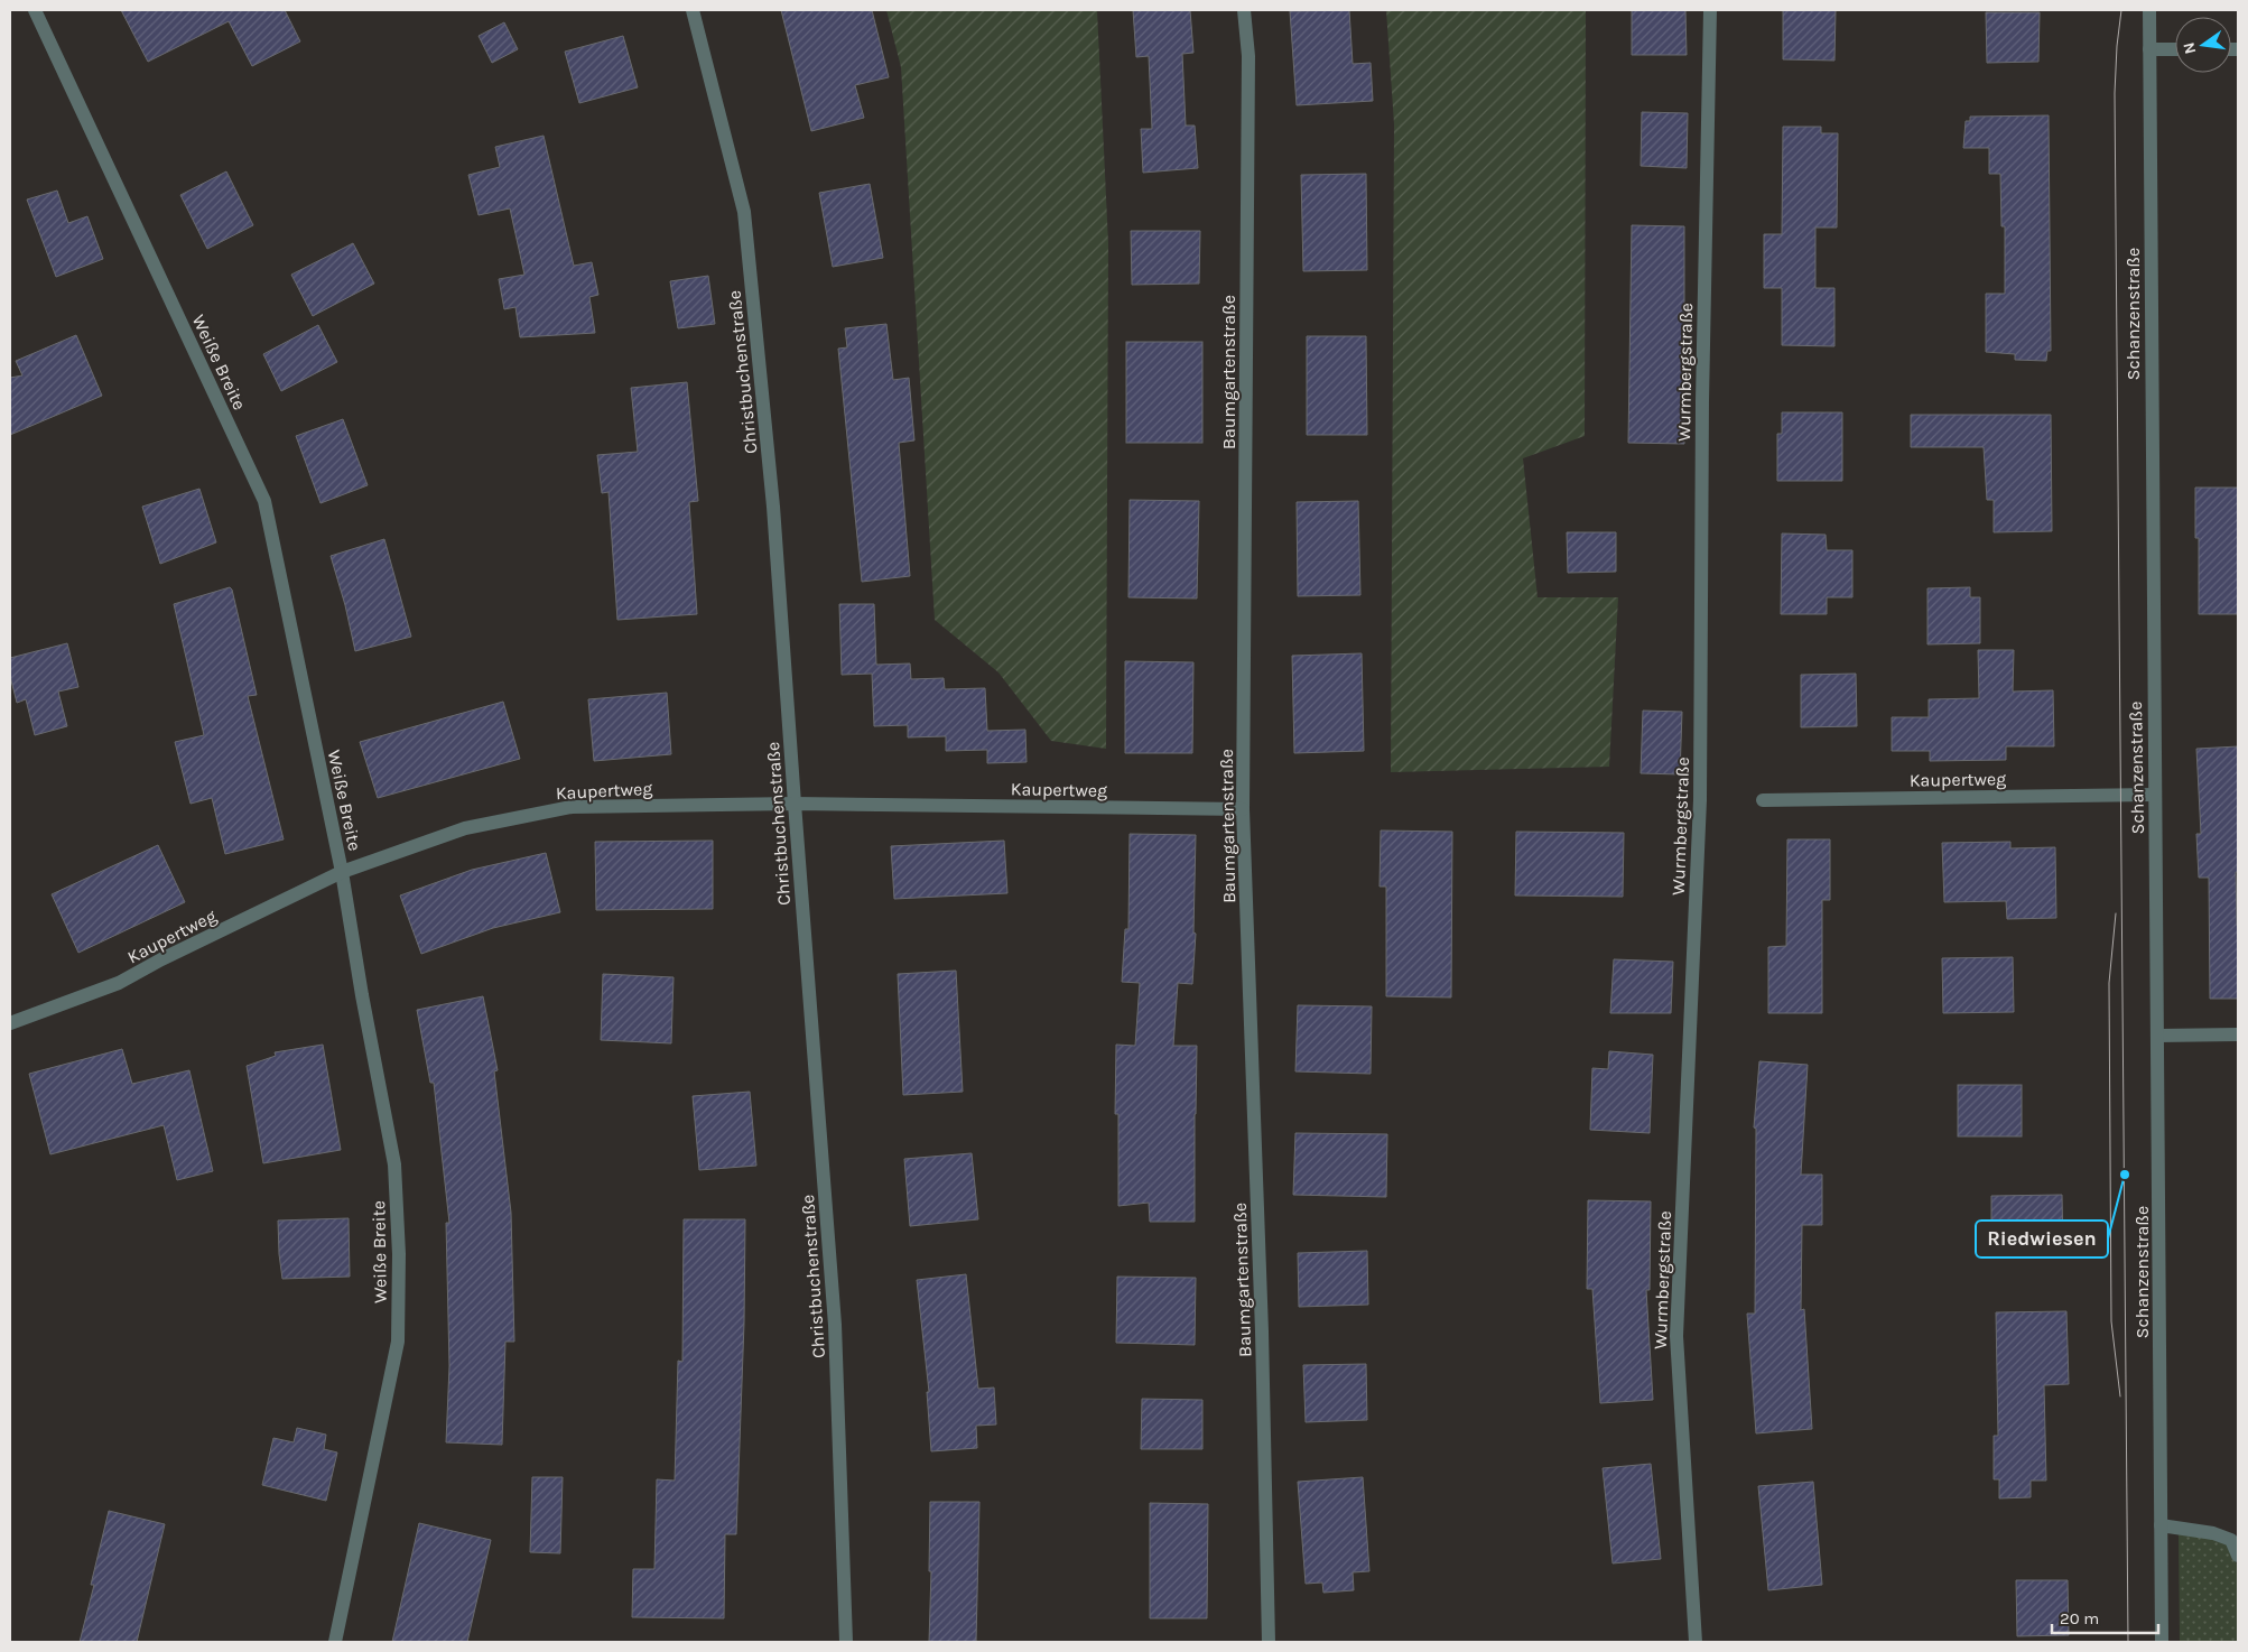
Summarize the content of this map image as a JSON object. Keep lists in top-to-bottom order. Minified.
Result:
{"streets":{"street":["Schanzenstraße","Weiße Breite","Christbuchenstraße","Baumgartenstraße","Wurmbergstraße","Kaupertweg"]},"crossings":[["Schanzenstraße","Kaupertweg"],["Weiße Breite","Kaupertweg"],["Christbuchenstraße","Kaupertweg"],["Baumgartenstraße","Kaupertweg"]],"places":["Riedwiesen"],"scale_bar":"20 m","north":"left"}
